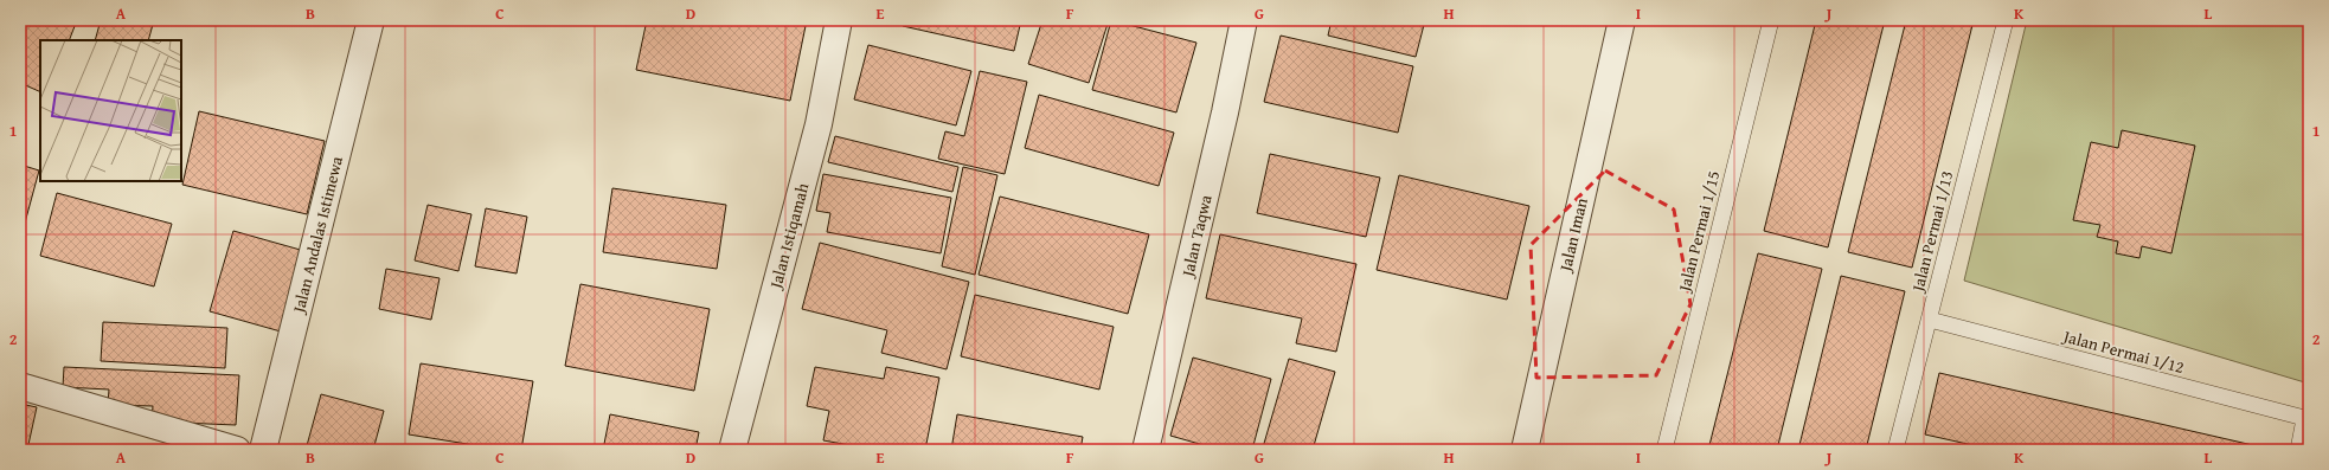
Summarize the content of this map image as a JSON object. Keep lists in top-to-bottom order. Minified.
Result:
{"streets":{"street":["Jalan Andalas Istimewa","Jalan Iman","Jalan Istiqamah","Jalan Taqwa"],"lane":["Jalan Permai 1/15","Jalan Permai 1/13","Jalan Permai 1/12"]},"crossings":[["Jalan Permai 1/13","Jalan Permai 1/12"]],"grid":{"columns":["A","B","C","D","E","F","G","H","I","J","K","L"],"rows":["1","2"]}}
